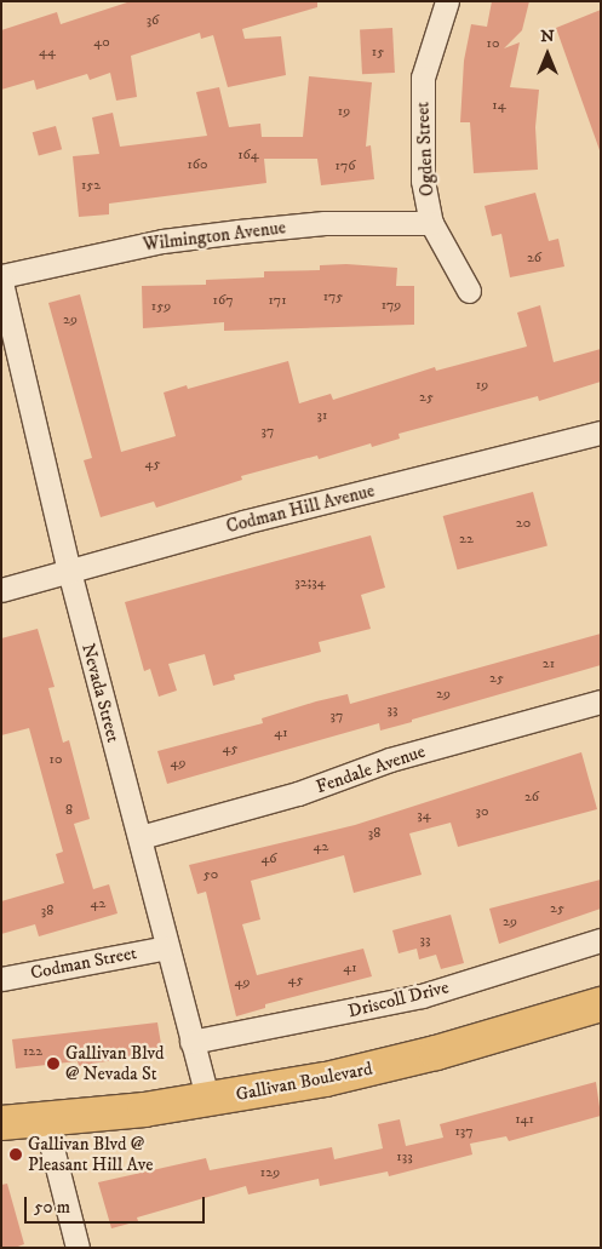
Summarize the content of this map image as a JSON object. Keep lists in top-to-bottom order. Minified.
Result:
{"streets":{"highway":["Gallivan Boulevard"],"street":["Ogden Street","Wilmington Avenue","Codman Hill Avenue","Nevada Street","Fendale Avenue","Codman Street","Driscoll Drive"]},"crossings":[["Ogden Street","Wilmington Avenue"],["Codman Hill Avenue","Nevada Street"],["Nevada Street","Fendale Avenue"],["Nevada Street","Codman Street"],["Nevada Street","Driscoll Drive"],["Nevada Street","Gallivan Boulevard"]],"places":["Gallivan Blvd @ Nevada St","Gallivan Blvd @ Pleasant Hill Ave"],"house_numbers":["36","40","10","44","15","14","19","164","160","176","152","26","175","167","171","179","159","29","19","25","31","37","45","20","22","32;34","21","25","29","33","37","41","45","10","49","26","8","30","34","38","42","46","50","42","25","38","29","33","41","45","49","122","141","137","133","129"],"scale_bar":"50 m","north":"top"}
